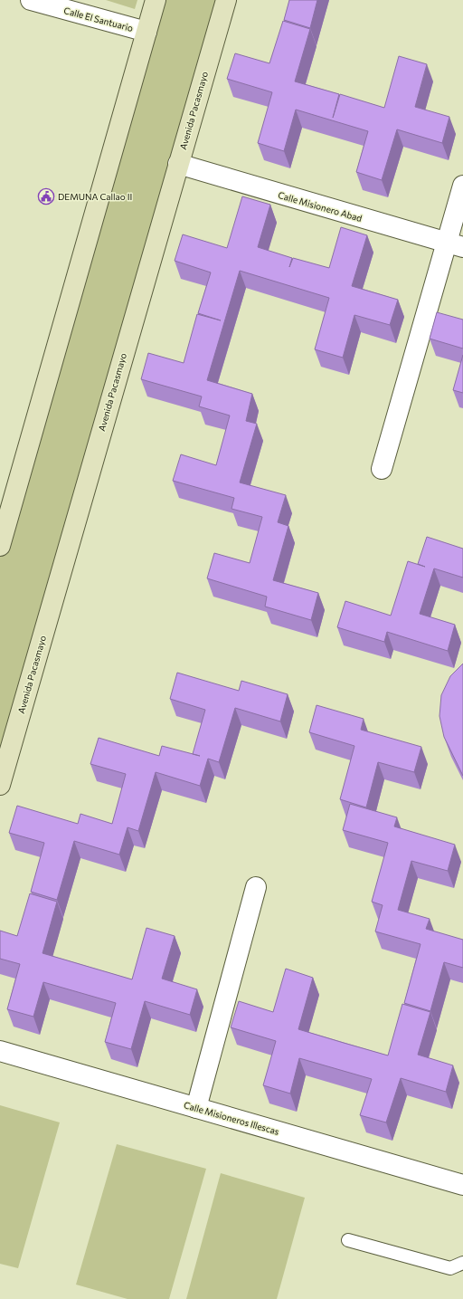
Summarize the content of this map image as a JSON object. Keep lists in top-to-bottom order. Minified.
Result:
{"streets":{"main road":["Avenida Pacasmayo"],"street":["Calle El Santuario","Calle Misionero Abad","Calle Misioneros Illescas"]},"crossings":[["Avenida Pacasmayo","Calle Misionero Abad"]],"places":{"public building":["DEMUNA Callao II"]}}
